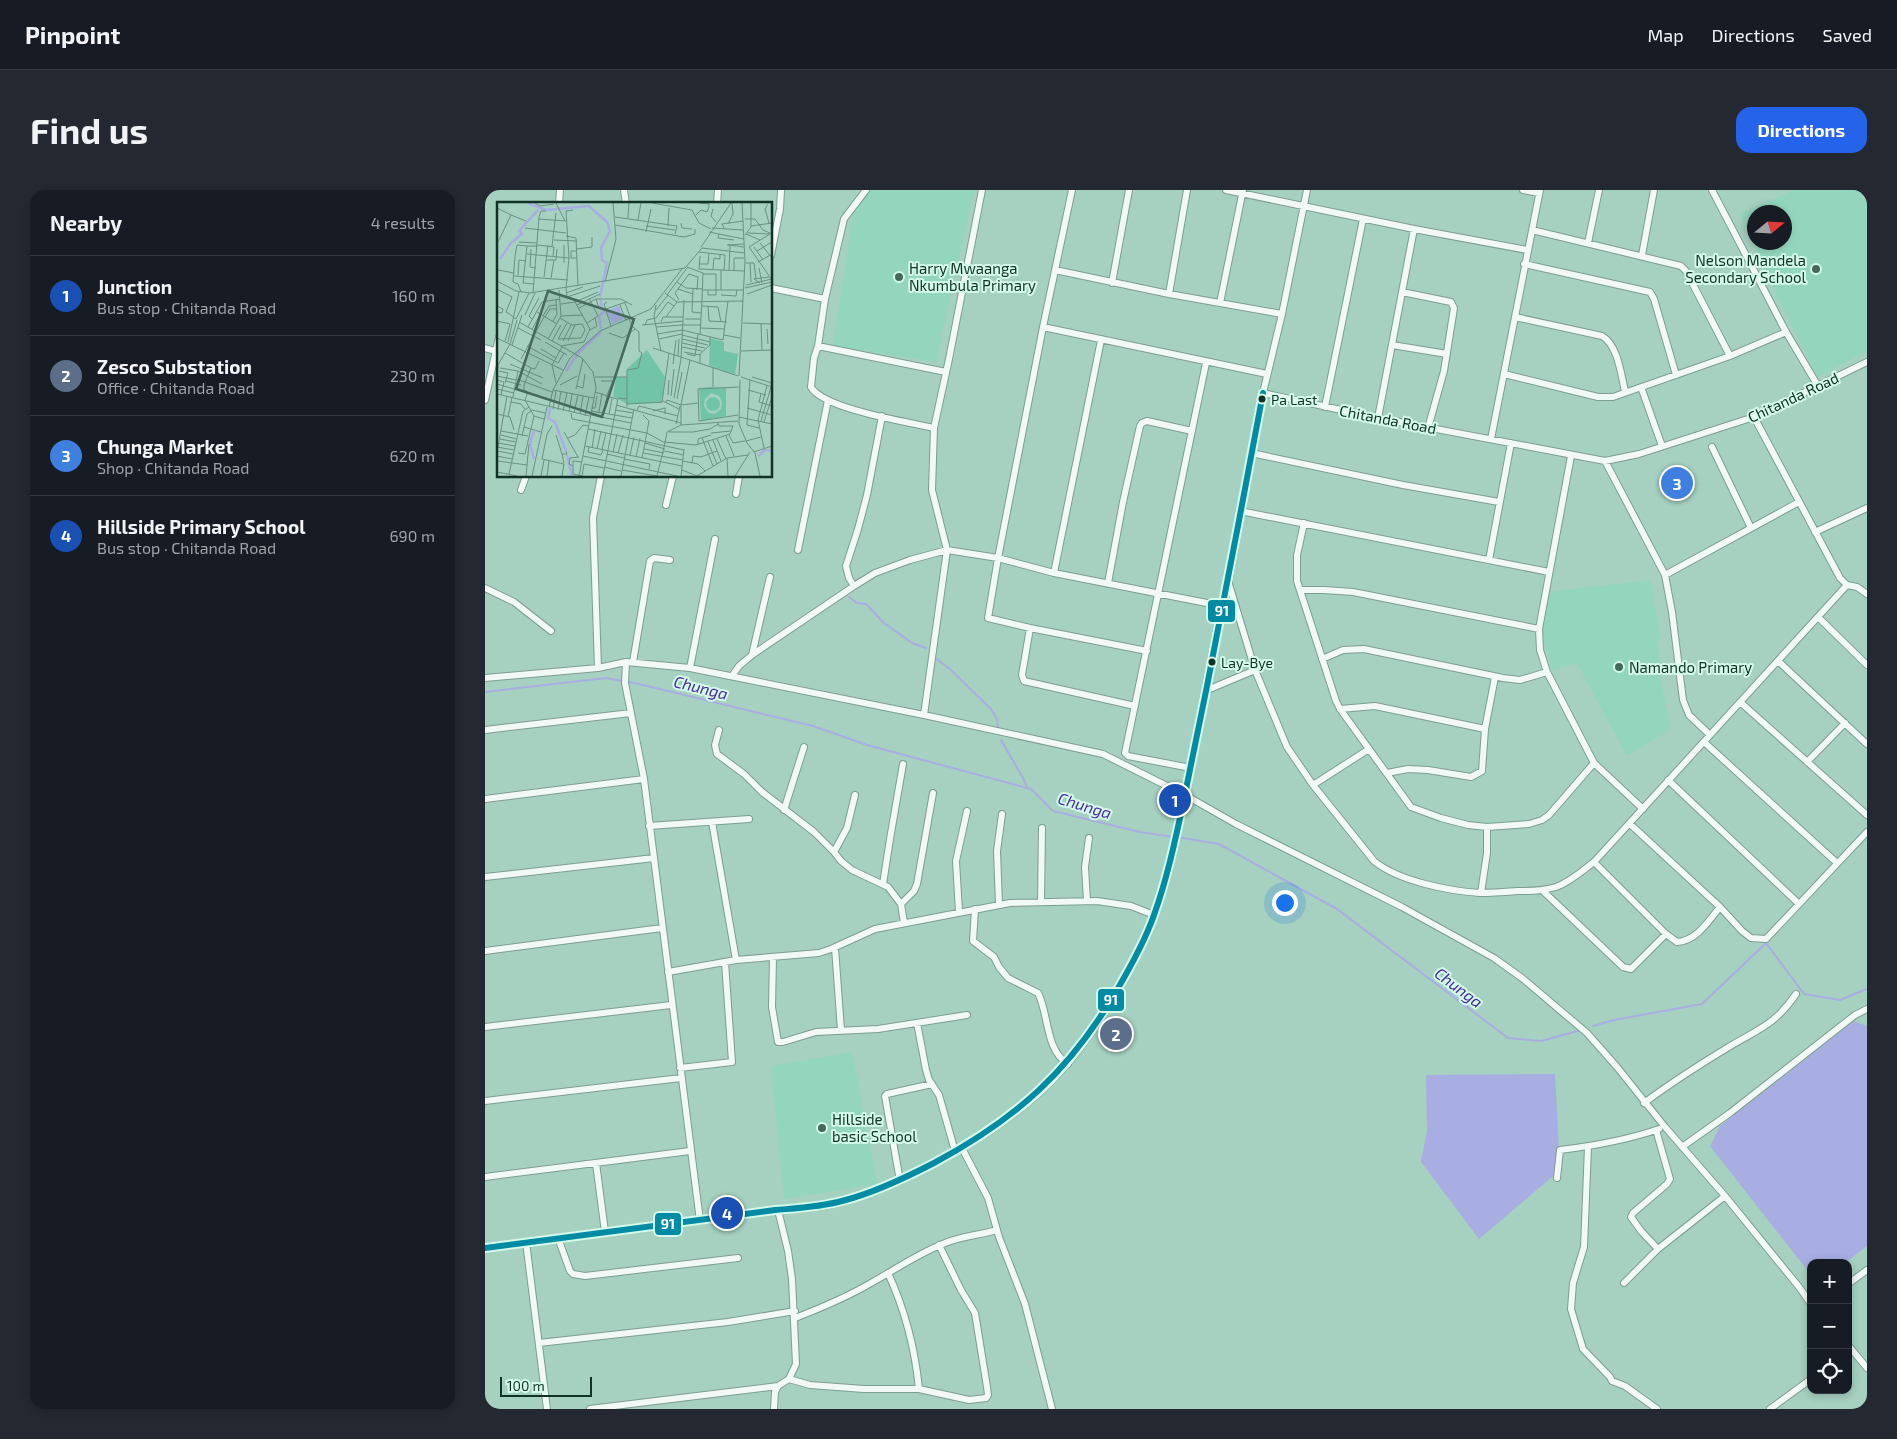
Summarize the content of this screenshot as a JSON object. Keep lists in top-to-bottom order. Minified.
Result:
{"streets":{"street":["Chitanda Road"]},"water":["Chunga"],"places":["Nelson Mandela Secondary School","Harry Mwaanga Nkumbula Primary","Pa Last","Lay-Bye","Namando Primary","Hillside basic School"],"lines":["transit line 91"],"scale_bar":"100 m","north":"right","page":{"header":"Pinpoint","nav":["Map","Directions","Saved"],"buttons":"Directions","title":"Find us","heading":["Nearby","4 results"],"list":[{"mark":"1","name":"Junction","note":"Bus stop · Chitanda Road","value":"160 m"},{"mark":"2","name":"Zesco Substation","note":"Office · Chitanda Road","value":"230 m"},{"mark":"3","name":"Chunga Market","note":"Shop · Chitanda Road","value":"620 m"},{"mark":"4","name":"Hillside Primary School","note":"Bus stop · Chitanda Road","value":"690 m"}],"pins":["3","1","2","4"],"map_buttons":["+","−"],"scale":"100 m"}}
